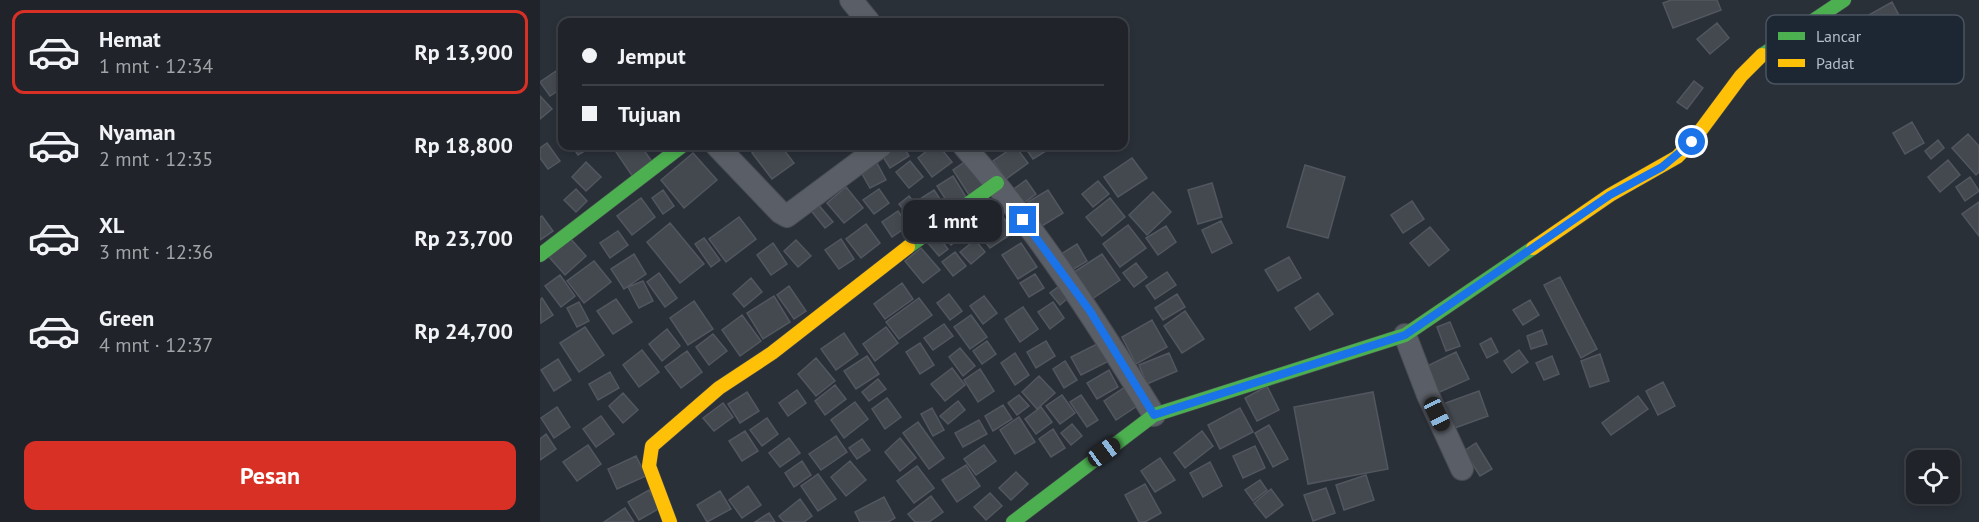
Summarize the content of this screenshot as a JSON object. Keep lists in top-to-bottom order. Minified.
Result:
{"legend":["Lancar","Padat"],"page":{"list":[{"name":"Hemat","note":"1 mnt · 12:34","value":"Rp 13,900"},{"name":"Nyaman","note":"2 mnt · 12:35","value":"Rp 18,800"},{"name":"XL","note":"3 mnt · 12:36","value":"Rp 23,700"},{"name":"Green","note":"4 mnt · 12:37","value":"Rp 24,700"}],"banner":["Jemput","Tujuan"],"bubble":"1 mnt","buttons":"Pesan"}}
